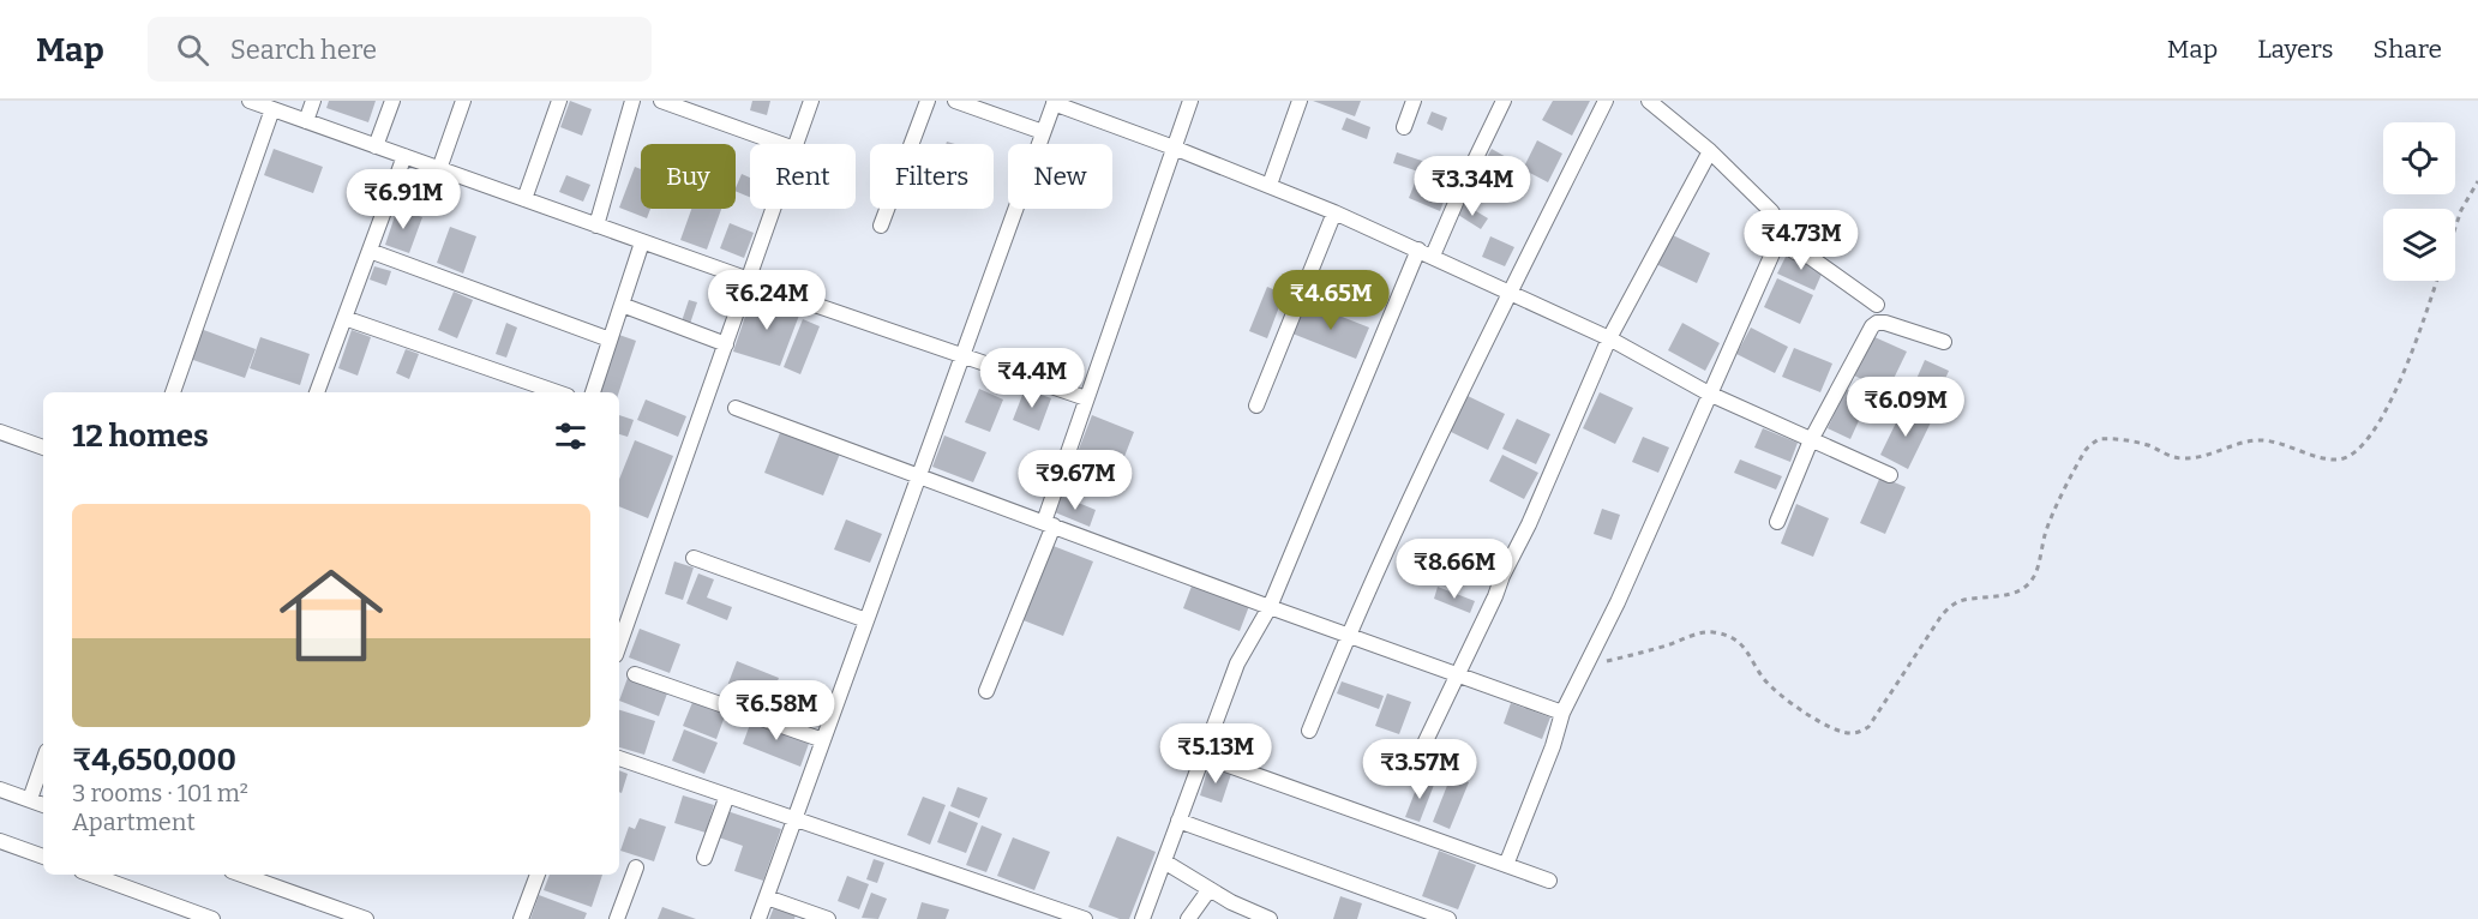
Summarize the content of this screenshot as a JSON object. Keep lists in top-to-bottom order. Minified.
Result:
{"page":{"header":"Map","search":"Search here","nav":["Map","Layers","Share"],"chip":["Buy","Rent","Filters","New"],"price":["₹3.34M","₹6.91M","₹4.73M","₹6.24M","₹4.65M","₹4.4M","₹6.09M","₹9.67M","₹8.66M","₹6.58M","₹5.13M","₹3.57M"],"heading":"12 homes","list":[{"name":"₹4,650,000","note":"3 rooms · 101 m² · Apartment"}]}}
